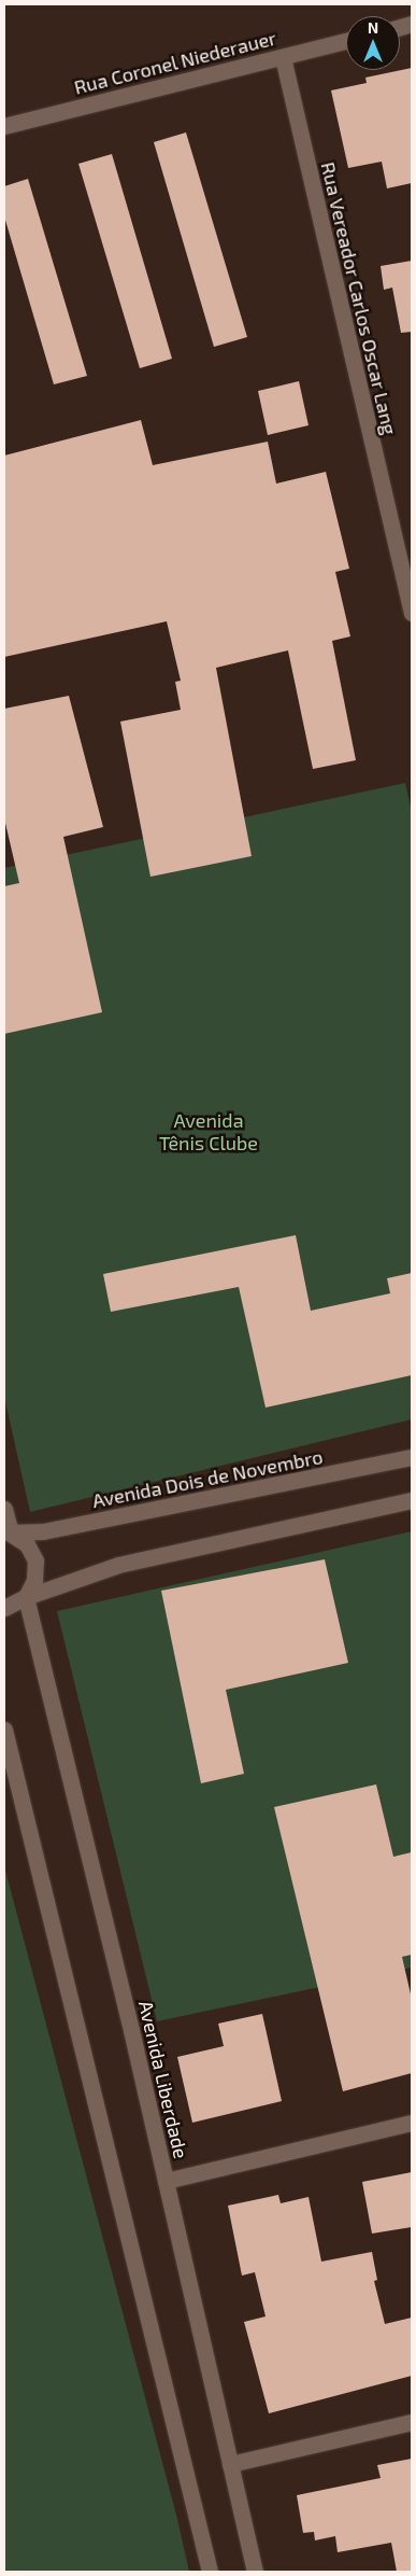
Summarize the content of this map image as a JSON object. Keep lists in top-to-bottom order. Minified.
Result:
{"streets":{"street":["Rua Coronel Niederauer","Rua Vereador Carlos Oscar Lang","Avenida Dois de Novembro","Avenida Liberdade"]},"crossings":[["Rua Coronel Niederauer","Rua Vereador Carlos Oscar Lang"]],"parks":["Avenida Tênis Clube"],"north":"top"}
